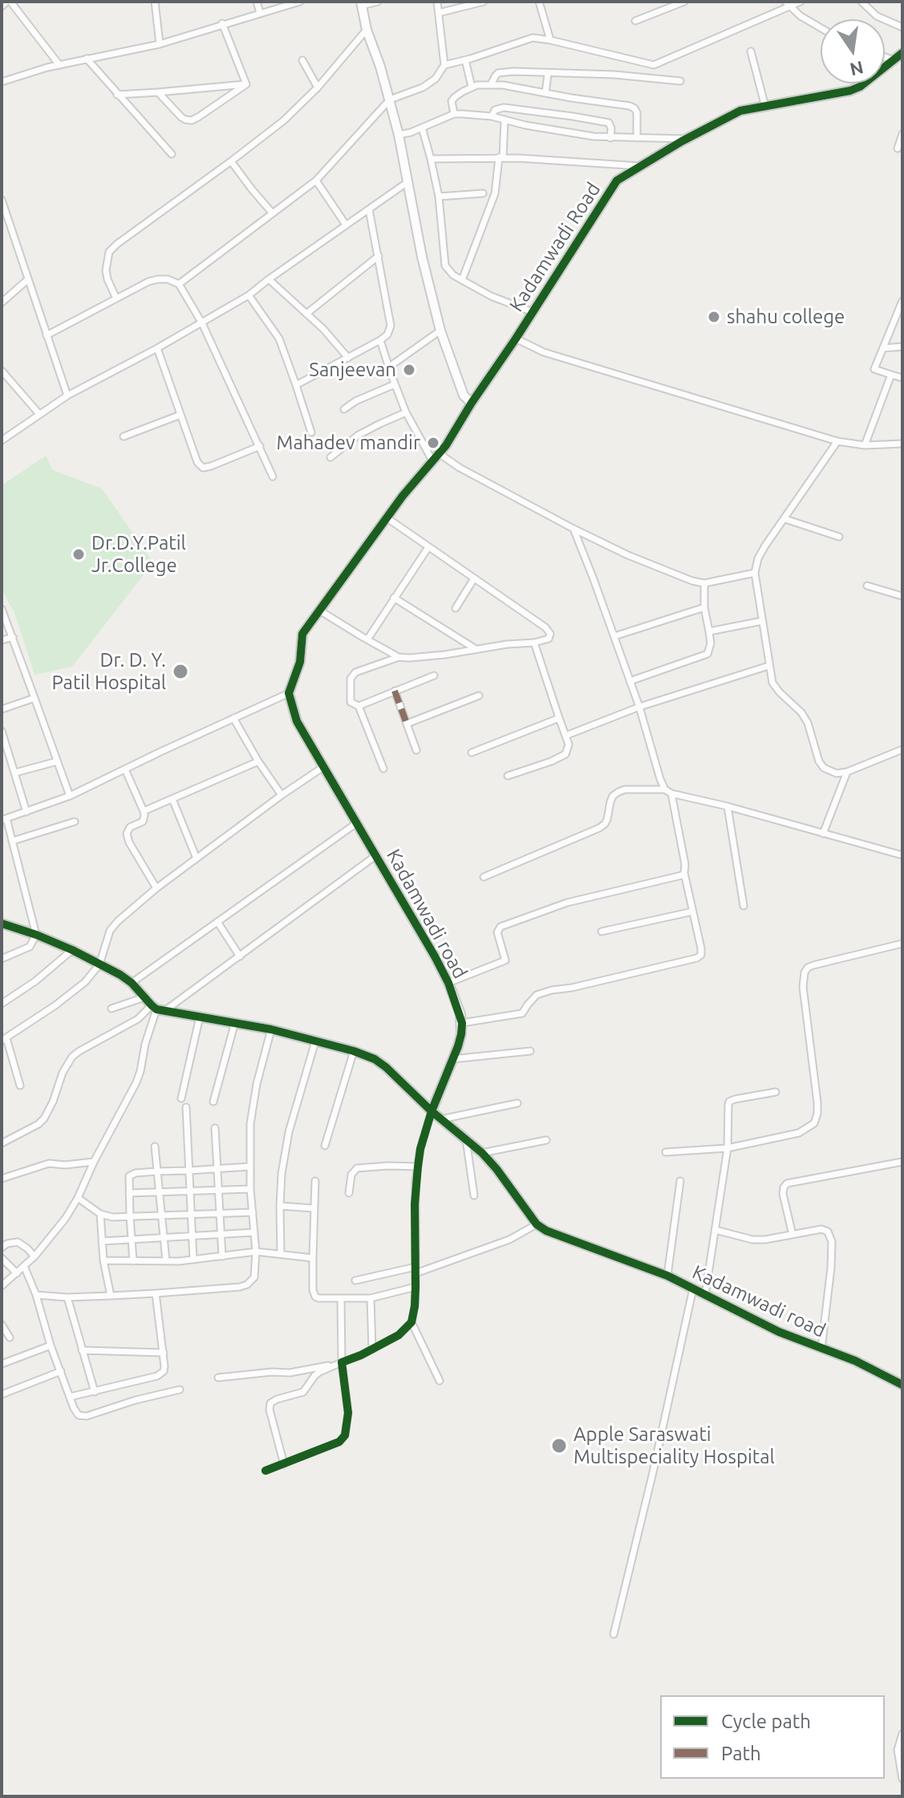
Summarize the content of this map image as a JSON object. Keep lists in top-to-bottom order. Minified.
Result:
{"streets":{"street":["Kadamwadi Road","Kadamwadi road"]},"places":["shahu college","Sanjeevan","Mahadev mandir","Dr.D.Y.Patil Jr.College","Dr. D. Y. Patil Hospital","Apple Saraswati Multispeciality Hospital"],"legend":["Cycle path","Path"],"north":"bottom"}
